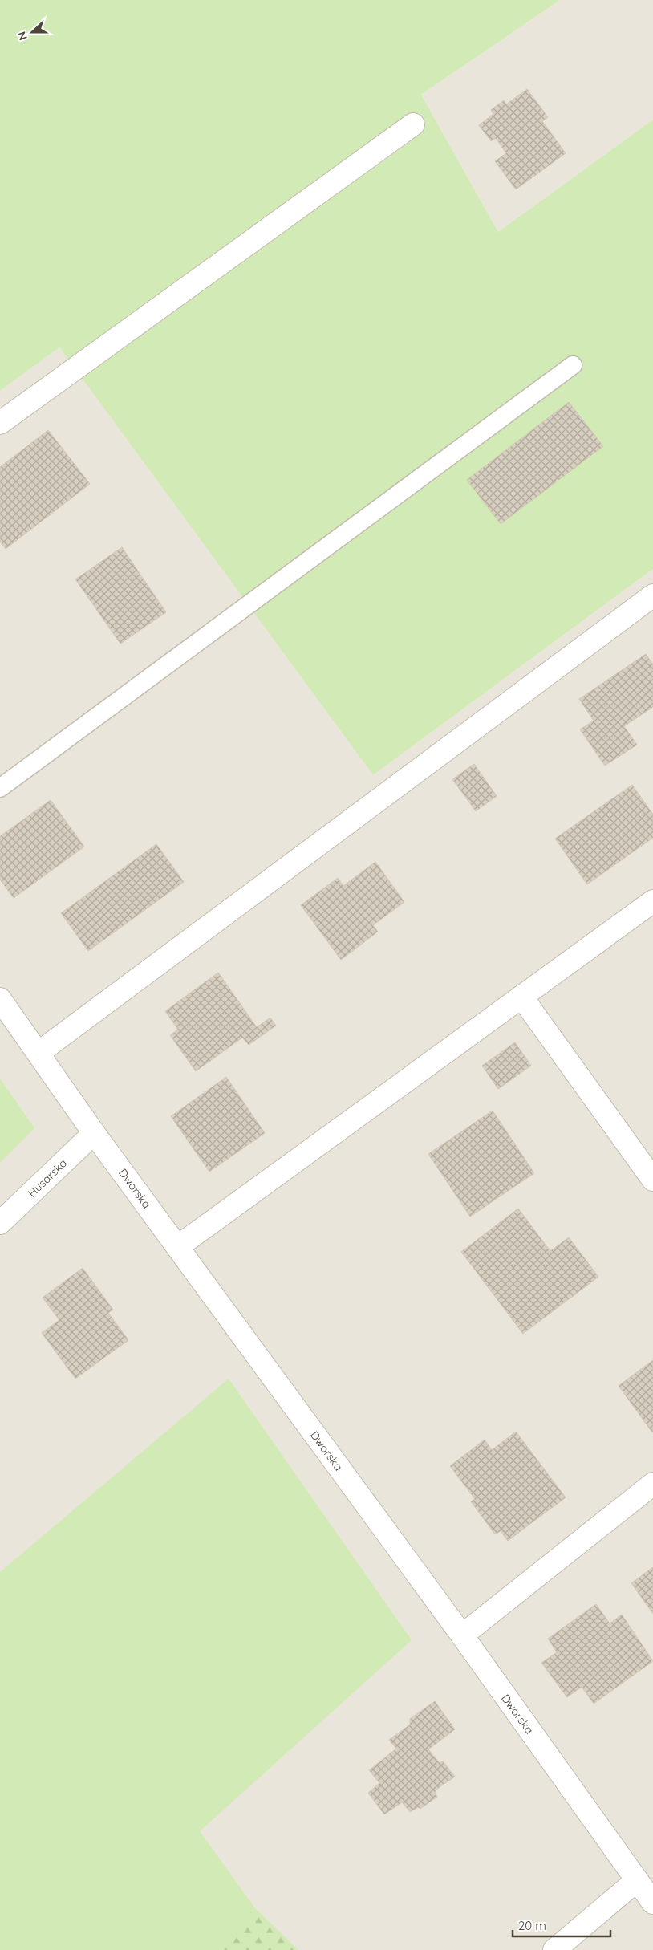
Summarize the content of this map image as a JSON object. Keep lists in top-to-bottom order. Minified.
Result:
{"streets":{"street":["Husarska","Dworska"]},"crossings":[["Husarska","Dworska"]],"scale_bar":"20 m","north":"left"}
